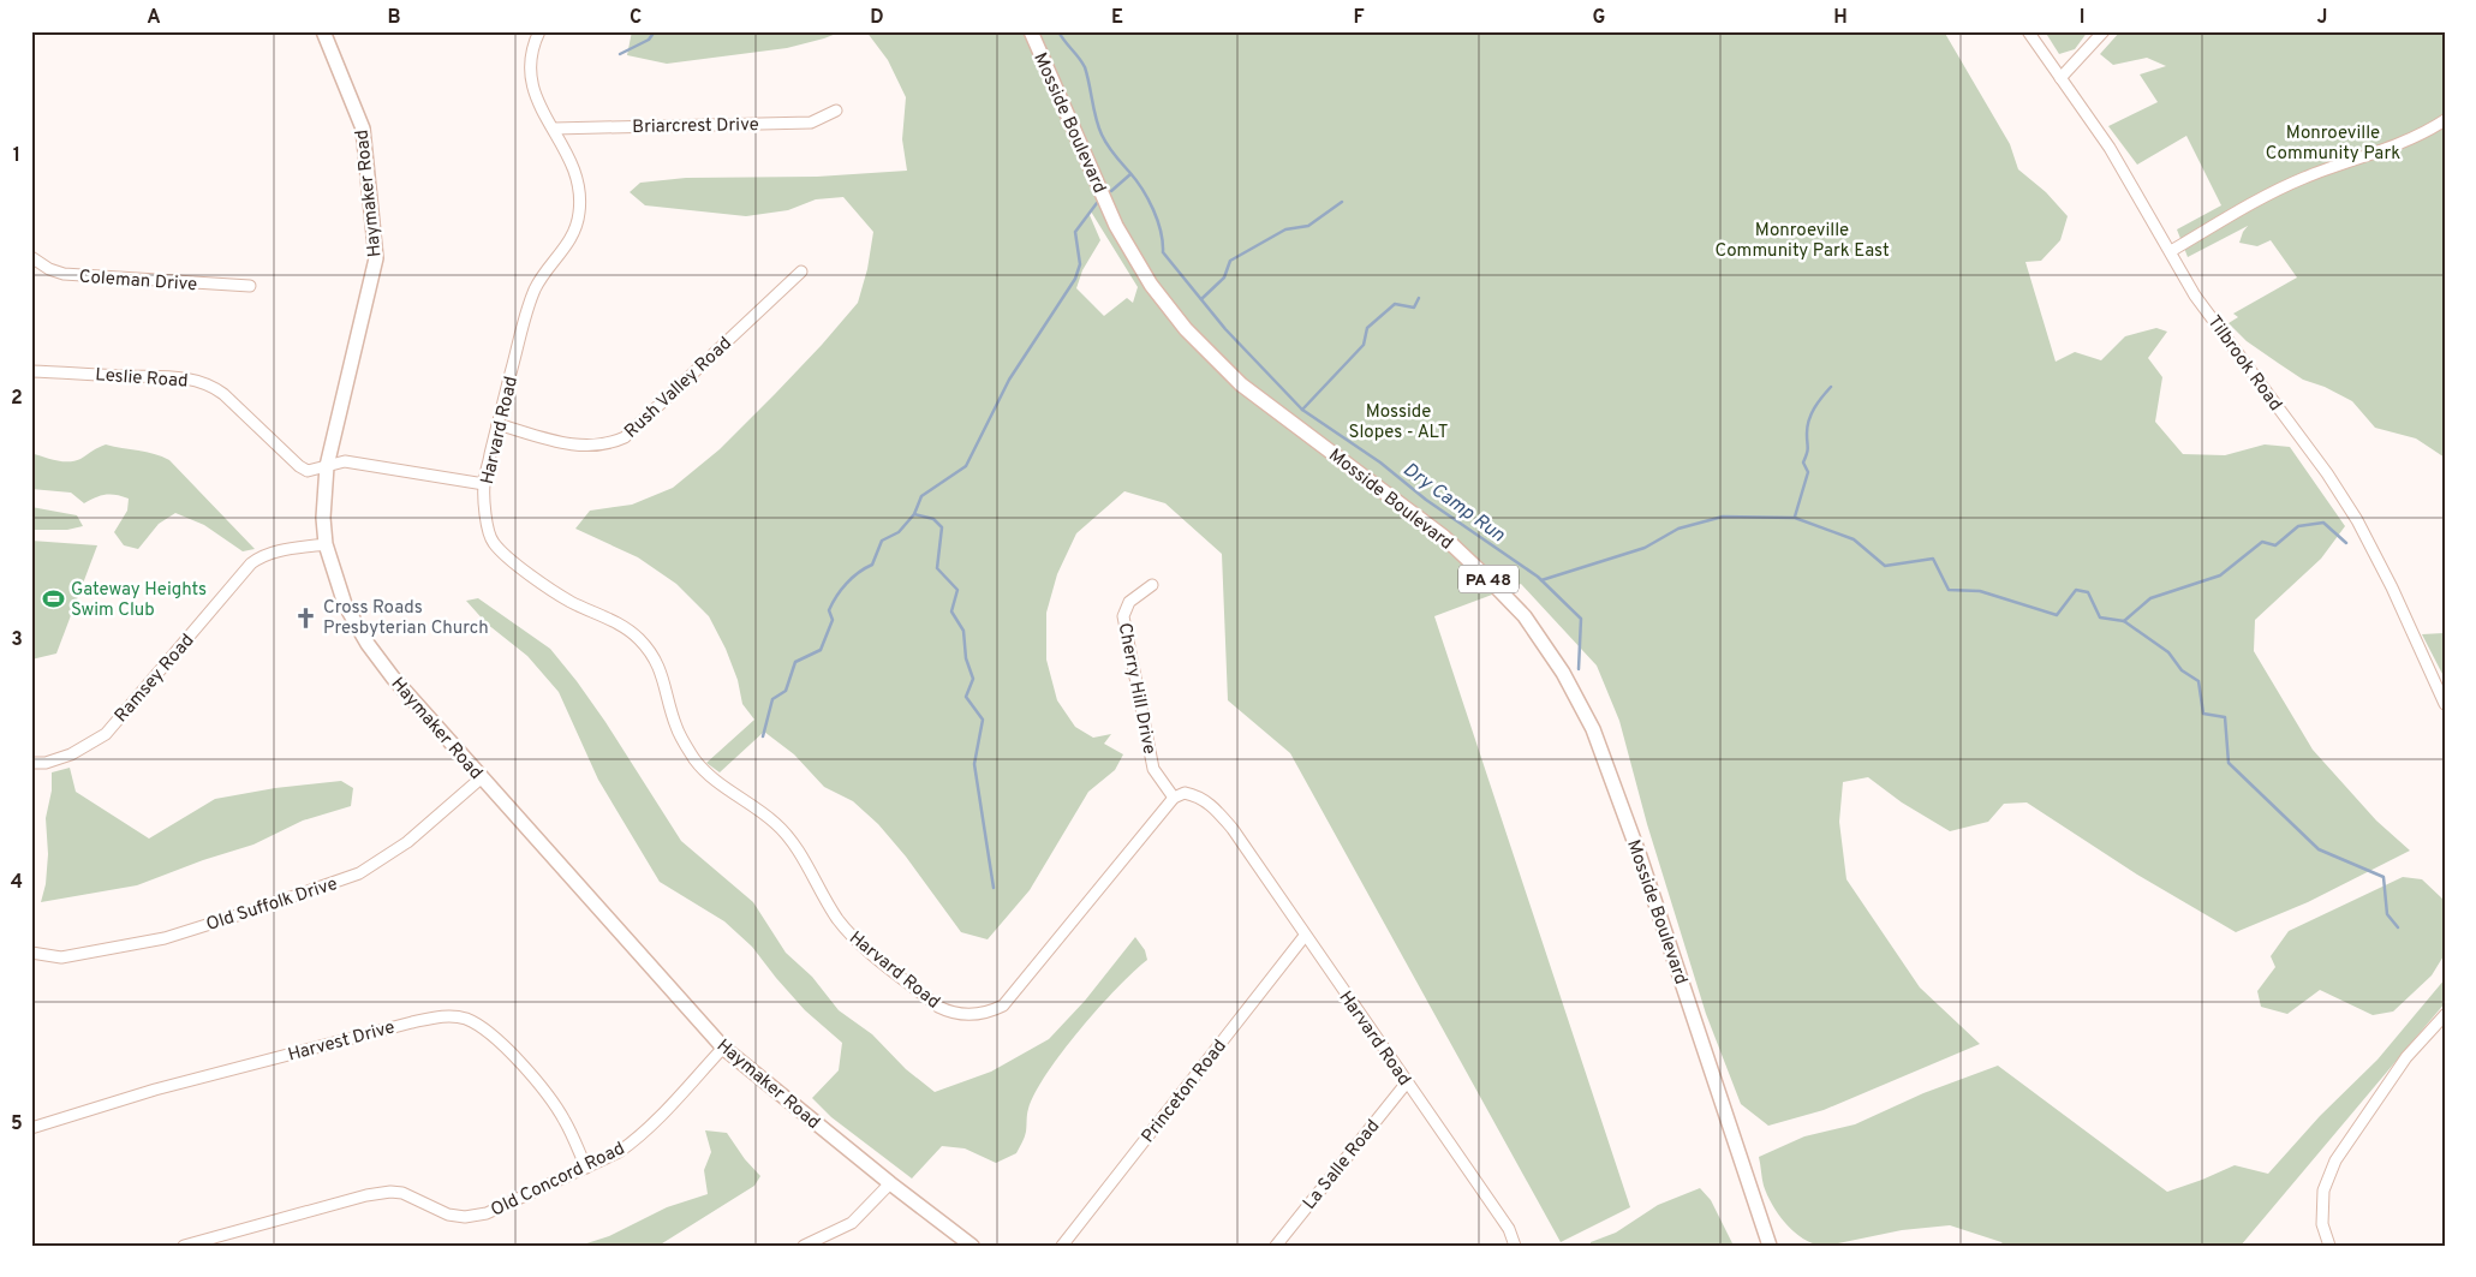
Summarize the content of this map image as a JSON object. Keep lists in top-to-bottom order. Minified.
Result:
{"streets":{"main road":["Mosside Boulevard","Haymaker Road","PA 48"],"street":["Briarcrest Drive","Coleman Drive","Tilbrook Road","Leslie Road","Rush Valley Road","Harvard Road","Ramsey Road","Cherry Hill Drive","Old Suffolk Drive","Harvest Drive","Princeton Road","La Salle Road","Old Concord Road"]},"crossings":[["Briarcrest Drive","Harvard Road"],["Haymaker Road","Leslie Road"],["Haymaker Road","Ramsey Road"],["Haymaker Road","Old Suffolk Drive"],["Haymaker Road","Old Concord Road"],["Rush Valley Road","Harvard Road"],["Harvard Road","Cherry Hill Drive"],["Harvard Road","Princeton Road"],["Harvard Road","La Salle Road"],["Harvest Drive","Old Concord Road"]],"water":["Dry Camp Run"],"parks":["Monroeville Community Park","Monroeville Community Park East","Mosside Slopes - ALT"],"places":{"sports":["Gateway Heights Swim Club"],"church":["Cross Roads Presbyterian Church"]},"grid":{"columns":["A","B","C","D","E","F","G","H","I","J"],"rows":["1","2","3","4","5"]}}
